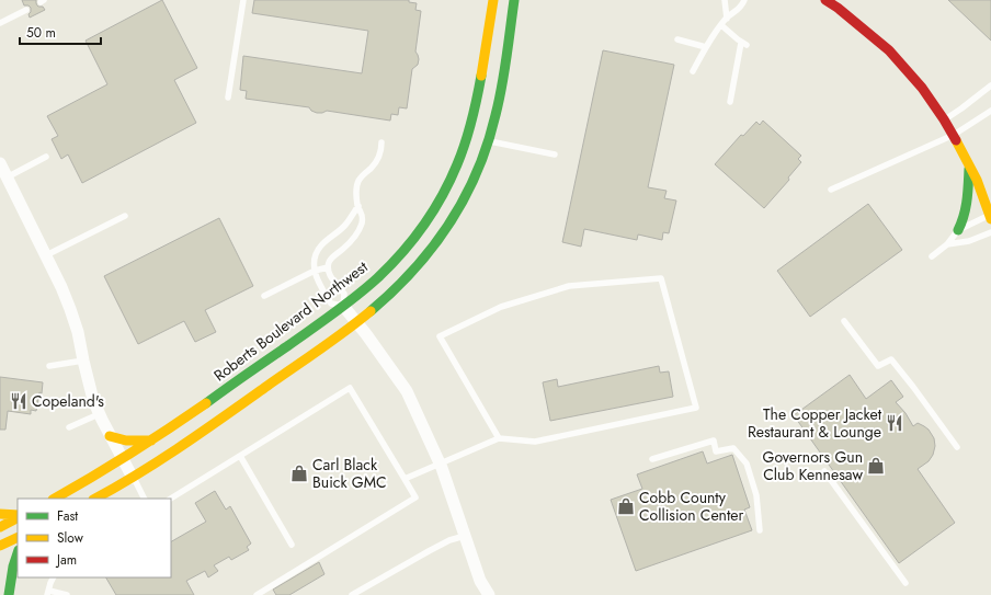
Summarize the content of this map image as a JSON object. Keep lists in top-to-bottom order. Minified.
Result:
{"streets":{"main road":["Roberts Boulevard Northwest"]},"places":{"restaurant":["Copeland's","The Copper Jacket Restaurant & Lounge"],"shop":["Governors Gun Club Kennesaw","Carl Black Buick GMC","Cobb County Collision Center"]},"legend":["Fast","Slow","Jam"],"scale_bar":"50 m"}
